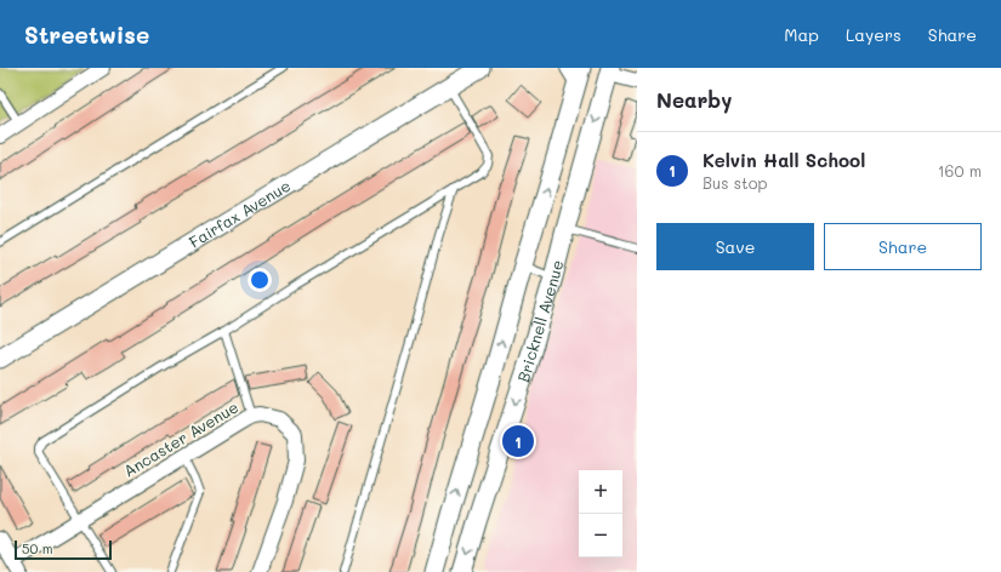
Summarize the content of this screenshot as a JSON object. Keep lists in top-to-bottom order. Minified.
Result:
{"streets":{"street":["Fairfax Avenue","Bricknell Avenue","Ancaster Avenue"]},"scale_bar":"50 m","page":{"header":"Streetwise","nav":["Map","Layers","Share"],"heading":"Nearby","list":[{"mark":"1","name":"Kelvin Hall School","note":"Bus stop","value":"160 m"}],"buttons":["Save","Share"],"pins":"1","map_buttons":["+","−"],"scale":"50 m"}}
